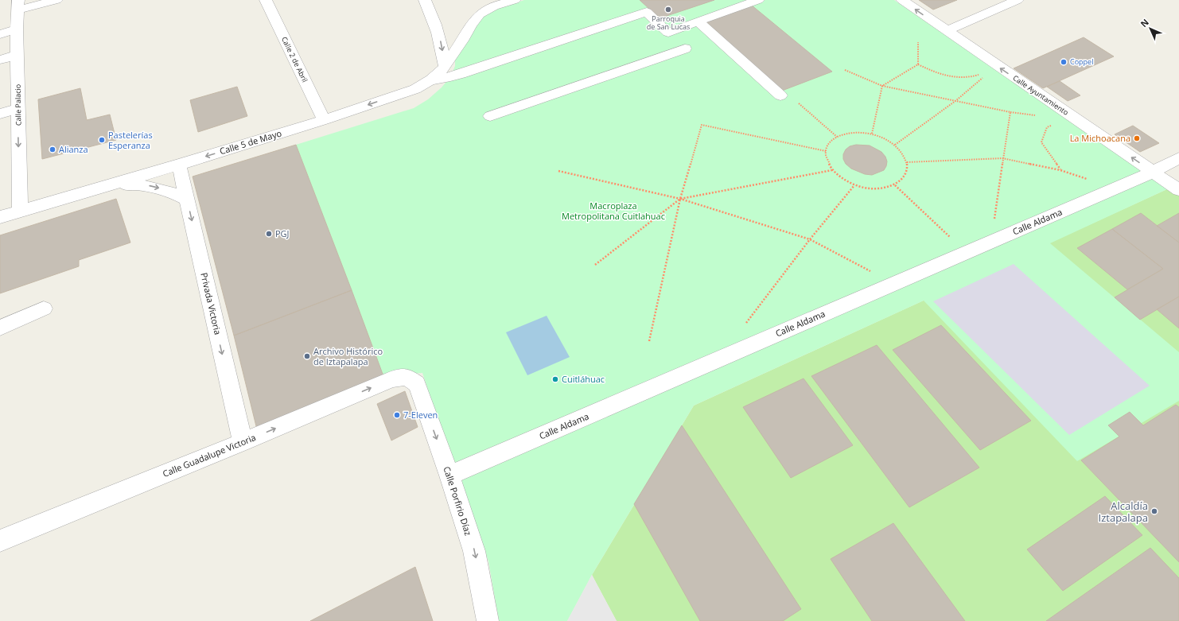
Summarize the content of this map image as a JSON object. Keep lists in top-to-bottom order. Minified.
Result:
{"streets":{"street":["Calle 2 de Abril","Calle Ayuntamiento","Calle Palacio","Calle 5 de Mayo","Calle Aldama","Privada Victoria","Calle Guadalupe Victoria","Calle Porfirio Díaz"]},"crossings":[["Calle 2 de Abril","Calle 5 de Mayo"],["Calle Ayuntamiento","Calle Aldama"],["Calle Palacio","Calle 5 de Mayo"],["Calle 5 de Mayo","Privada Victoria"],["Calle Aldama","Calle Porfirio Díaz"],["Privada Victoria","Calle Guadalupe Victoria"],["Calle Guadalupe Victoria","Calle Porfirio Díaz"]],"one_way":["Calle Ayuntamiento","Calle Palacio","Calle 5 de Mayo","Privada Victoria","Calle Guadalupe Victoria","Calle Porfirio Díaz"],"parks":["Macroplaza Metropolitana Cuitlahuac"],"places":["Parroquia de San Lucas","Coppel","La Michoacana","Pastelerías Esperanza","Alianza","PGJ","Archivo Histórico de Iztapalapa","Cuitláhuac","7-Eleven","Alcaldía Iztapalapa"],"north":"top left"}
